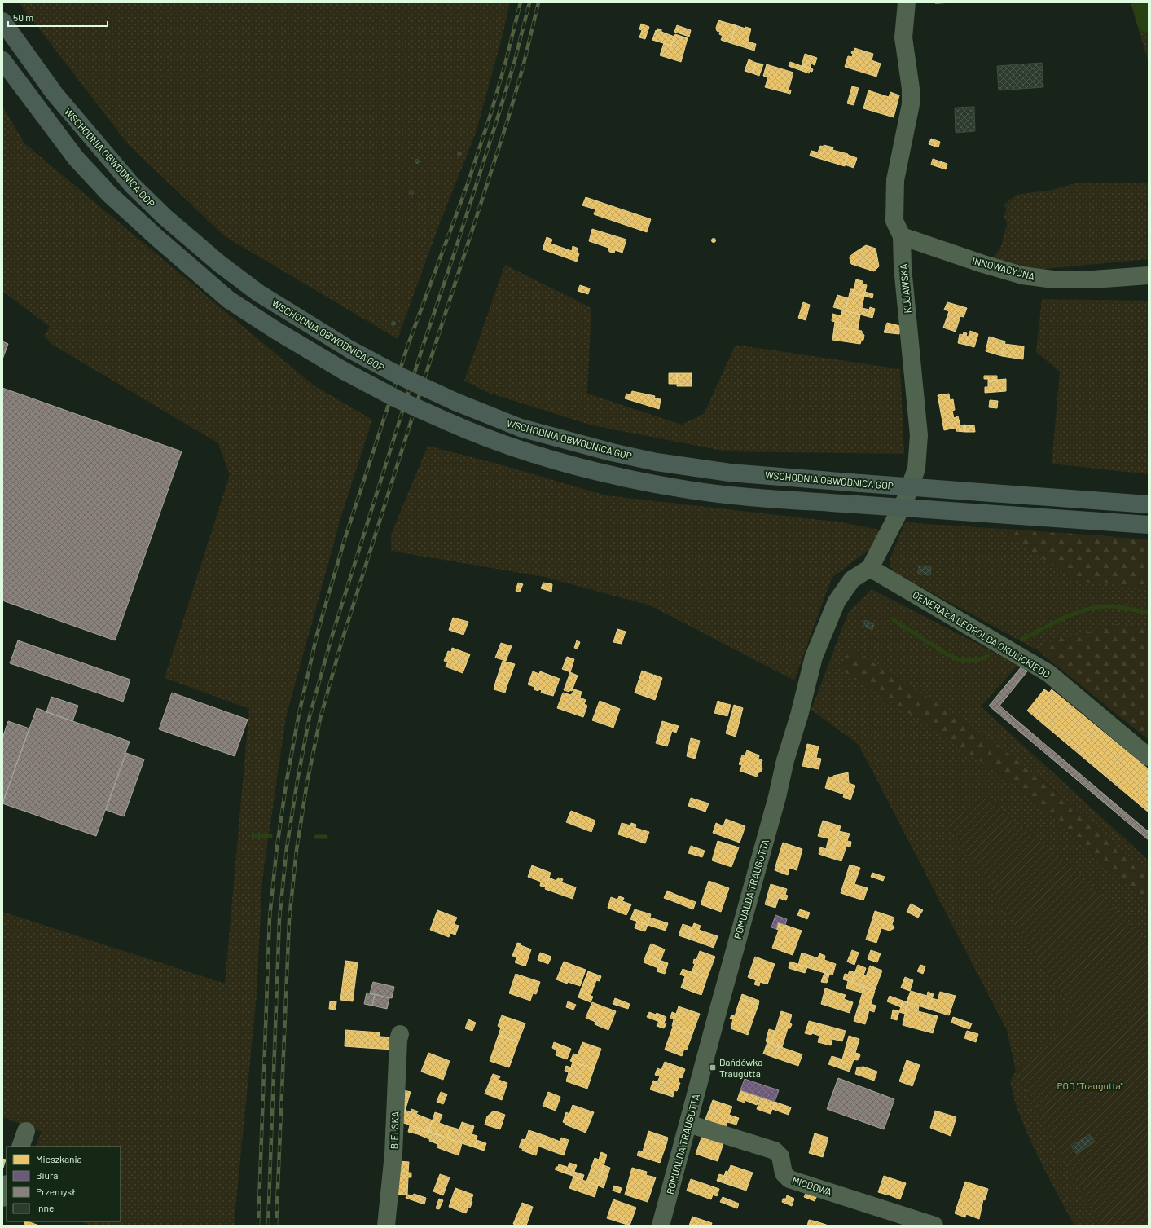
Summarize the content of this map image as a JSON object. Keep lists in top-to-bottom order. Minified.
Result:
{"streets":{"highway":["WSCHODNIA OBWODNICA GOP"],"street":["INNOWACYJNA","KUJAWSKA","GENERAŁA LEOPOLDA OKULICKIEGO","ROMUALDA TRAUGUTTA","BIELSKA","MIODOWA"]},"crossings":[["INNOWACYJNA","KUJAWSKA"],["KUJAWSKA","GENERAŁA LEOPOLDA OKULICKIEGO"],["KUJAWSKA","ROMUALDA TRAUGUTTA"],["GENERAŁA LEOPOLDA OKULICKIEGO","ROMUALDA TRAUGUTTA"],["ROMUALDA TRAUGUTTA","MIODOWA"]],"parks":["POD \"Traugutta\""],"places":{"transit":["Dańdówka Traugutta"]},"legend":["Mieszkania","Biura","Przemysł","Inne"],"scale_bar":"50 m"}
